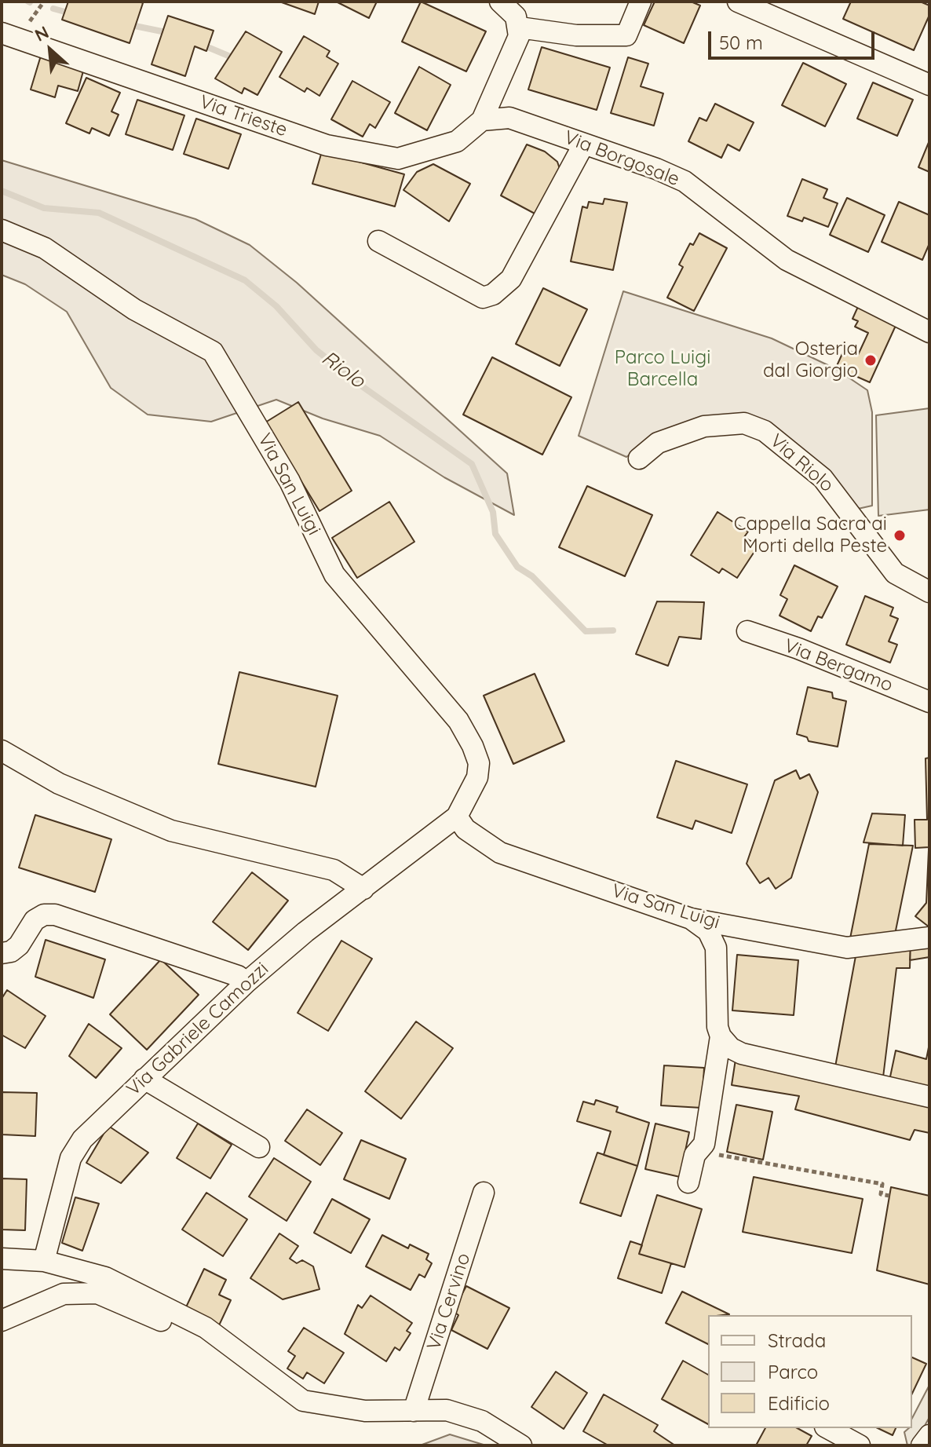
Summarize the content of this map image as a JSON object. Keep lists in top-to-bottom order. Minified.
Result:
{"streets":{"street":["Via Trieste","Via Borgosale","Via Riolo","Via San Luigi","Via Bergamo","Via Gabriele Camozzi","Via Cervino"]},"crossings":[["Via Trieste","Via Borgosale"],["Via San Luigi","Via Gabriele Camozzi"]],"water":["Riolo"],"parks":["Parco Luigi Barcella"],"places":["Osteria dal Giorgio","Cappella Sacra ai Morti della Peste"],"legend":["Strada","Parco","Edificio"],"scale_bar":"50 m","north":"top left"}
